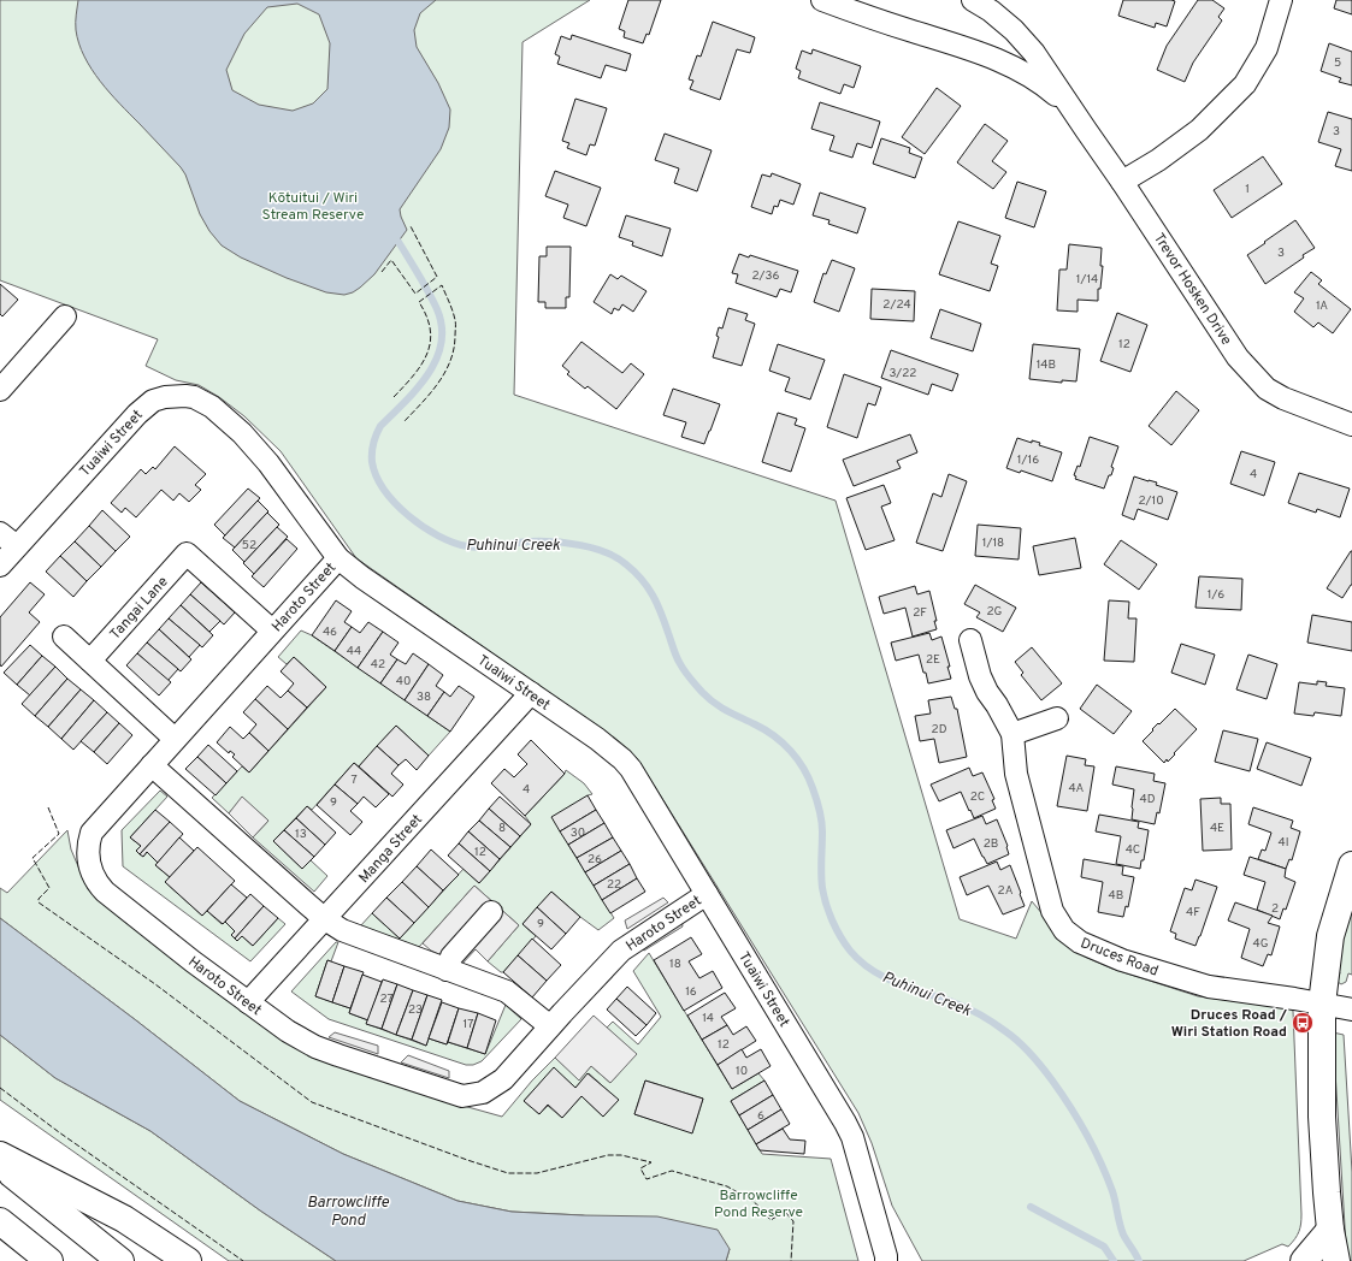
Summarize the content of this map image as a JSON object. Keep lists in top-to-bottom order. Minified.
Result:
{"streets":{"street":["Trevor Hosken Drive","Tuaiwi Street","Haroto Street","Tangai Lane","Manga Street","Druces Road"]},"crossings":[["Tuaiwi Street","Haroto Street"],["Tuaiwi Street","Manga Street"],["Haroto Street","Tangai Lane"],["Haroto Street","Manga Street"]],"water":["Puhinui Creek","Barrowcliffe Pond"],"parks":["Kōtuitui / Wiri Stream Reserve","Barrowcliffe Pond Reserve"],"places":{"bus stop":["Druces Road / Wiri Station Road"]},"house_numbers":["5","3","1","3","2/36","1/14","2/24","1A","12","14B","3/22","1/16","4","2/10","1/18","52","1/6","2G","2F","46","44","2E","42","40","38","2D","7","4A","4","2C","4D","9","8","4E","30","13","4I","2B","4C","12","26","22","2A","4B","2","4F","9","4G","18","16","27","23","14","17","12","10","6"]}
